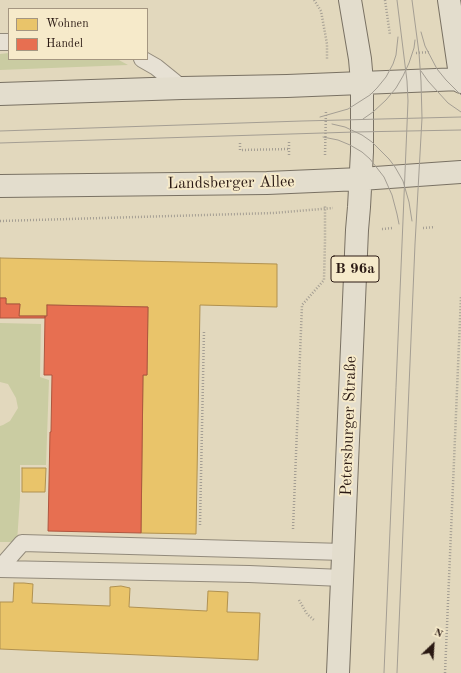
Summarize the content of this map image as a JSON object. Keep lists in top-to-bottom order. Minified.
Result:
{"streets":{"main road":["Landsberger Allee","B 96a","Petersburger Straße"]},"crossings":[["Landsberger Allee","B 96a"],["Landsberger Allee","Petersburger Straße"],["B 96a","Petersburger Straße"]],"legend":["Wohnen","Handel"],"north":"top right"}
